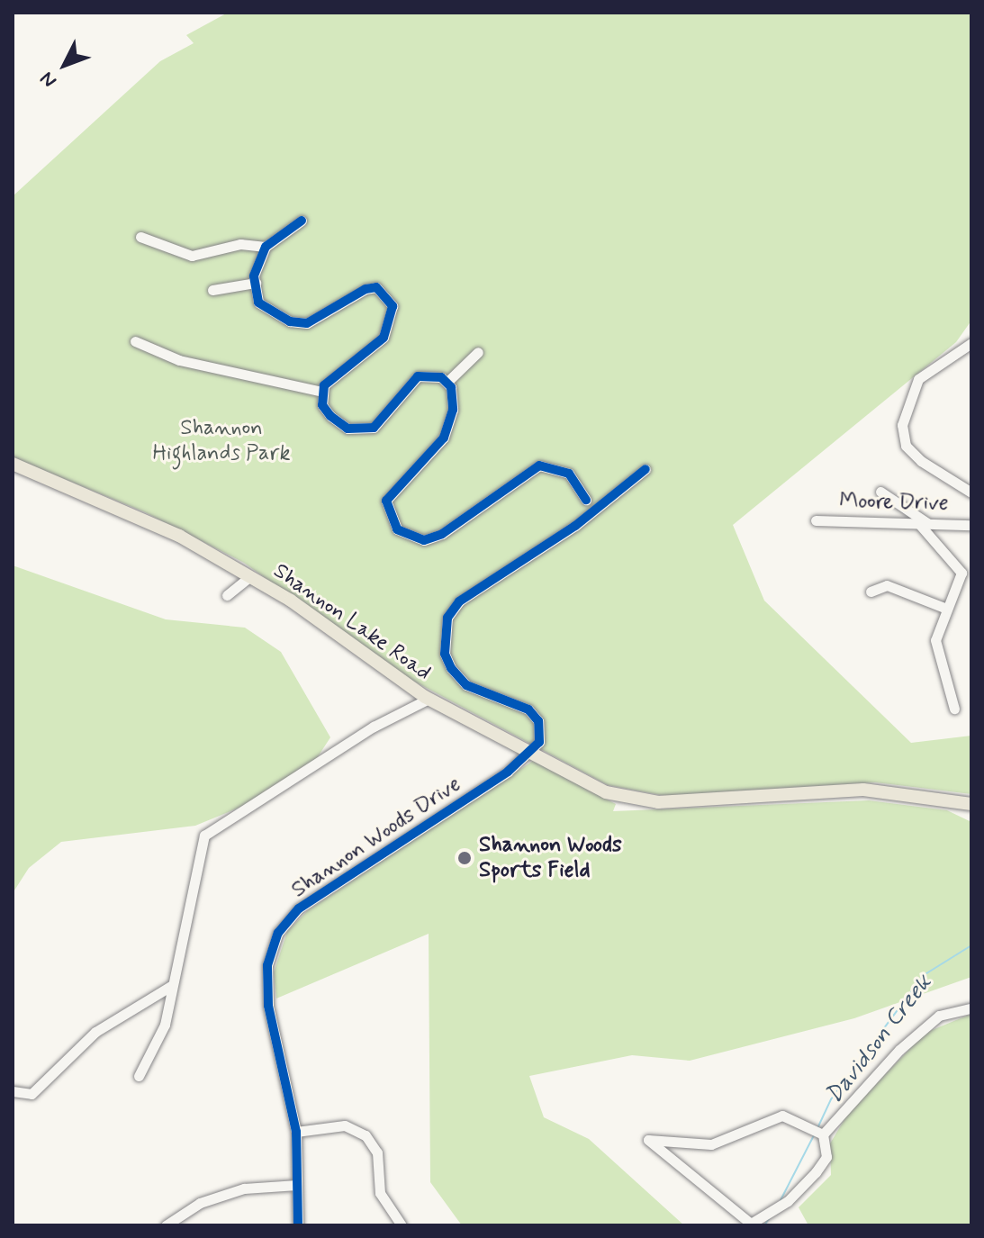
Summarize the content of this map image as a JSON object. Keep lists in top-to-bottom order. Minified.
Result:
{"streets":{"main road":["Shannon Lake Road"],"street":["Moore Drive","Shannon Woods Drive"]},"crossings":[["Shannon Lake Road","Shannon Woods Drive"]],"water":["Davidson Creek"],"parks":["Shannon Highlands Park"],"places":["Shannon Woods Sports Field"],"north":"bottom left"}
